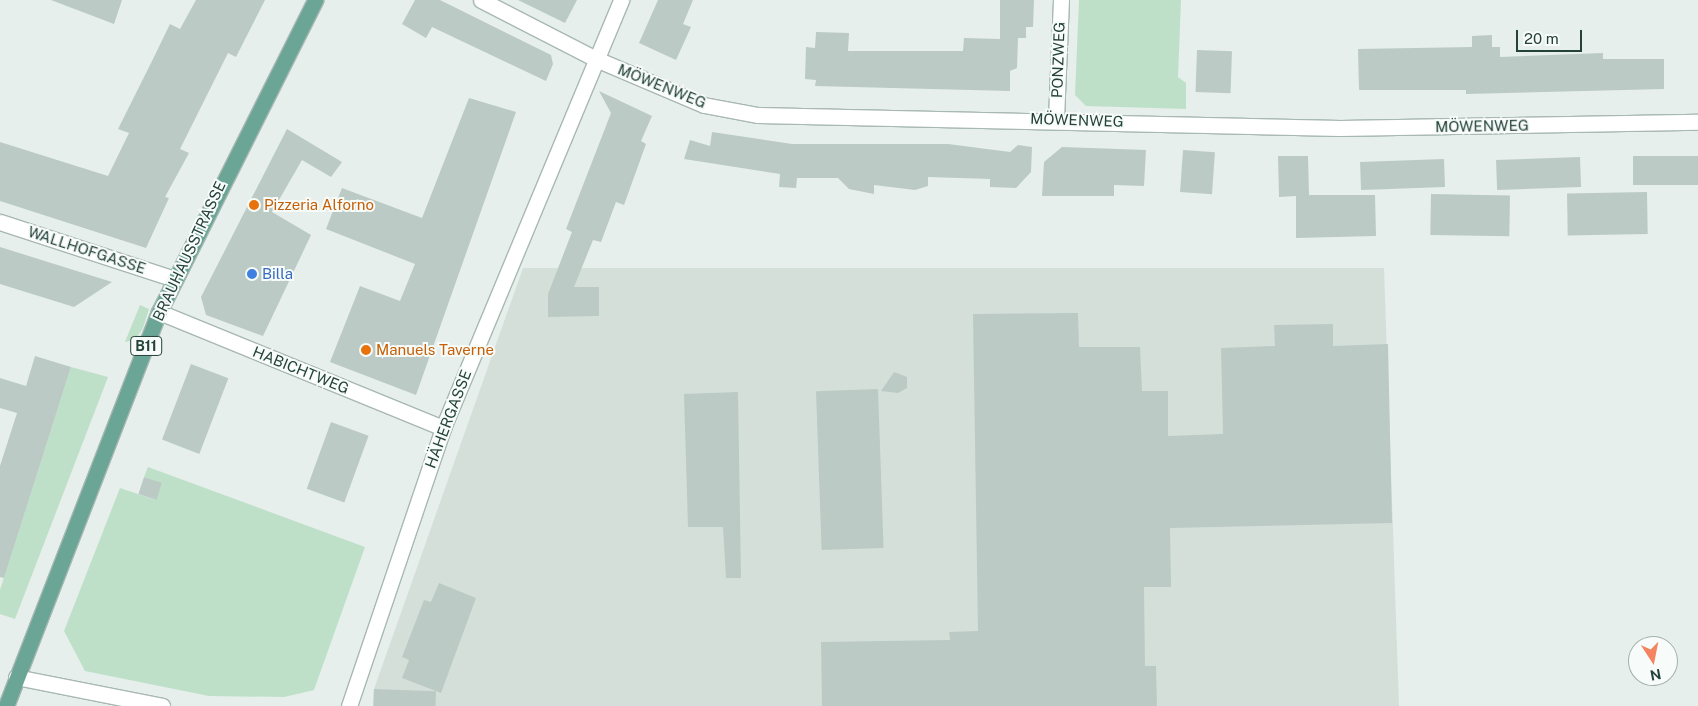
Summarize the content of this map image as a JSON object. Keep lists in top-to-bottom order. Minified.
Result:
{"streets":{"main road":["BRAUHAUSSTRASSE","B11"],"street":["PONZWEG","MÖWENWEG","WALLHOFGASSE","HABICHTWEG","HÄHERGASSE"]},"crossings":[["PONZWEG","MÖWENWEG"],["MÖWENWEG","HÄHERGASSE"],["WALLHOFGASSE","BRAUHAUSSTRASSE"],["BRAUHAUSSTRASSE","HABICHTWEG"],["HABICHTWEG","HÄHERGASSE"]],"places":["Pizzeria Alforno","Billa","Manuels Taverne"],"scale_bar":"20 m","north":"bottom"}
